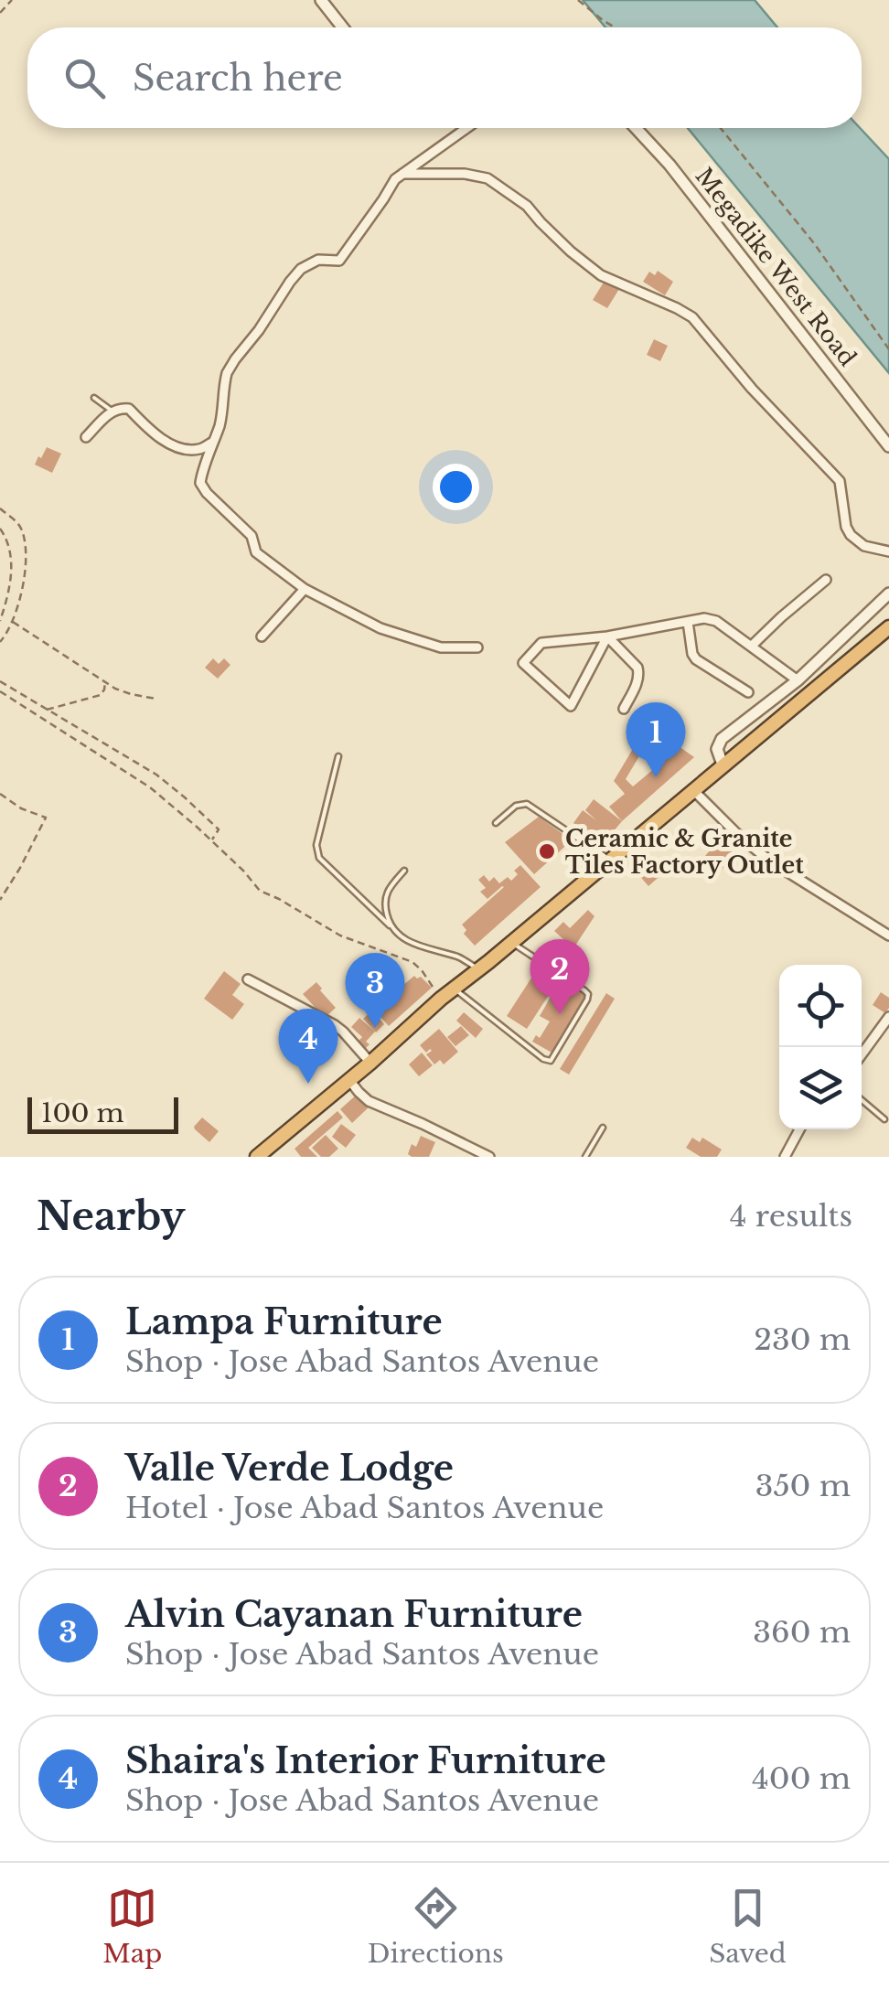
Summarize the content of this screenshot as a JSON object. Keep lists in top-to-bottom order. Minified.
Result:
{"streets":{"street":["Megadike West Road"]},"places":["Ceramic & Granite Tiles Factory Outlet"],"scale_bar":"100 m","page":{"search":"Search here","pins":["1","2","3","4"],"scale":"100 m","heading":["Nearby","4 results"],"list":[{"mark":"1","name":"Lampa Furniture","note":"Shop · Jose Abad Santos Avenue","value":"230 m"},{"mark":"2","name":"Valle Verde Lodge","note":"Hotel · Jose Abad Santos Avenue","value":"350 m"},{"mark":"3","name":"Alvin Cayanan Furniture","note":"Shop · Jose Abad Santos Avenue","value":"360 m"},{"mark":"4","name":"Shaira's Interior Furniture","note":"Shop · Jose Abad Santos Avenue","value":"400 m"}],"nav":["Map","Directions","Saved"]}}
